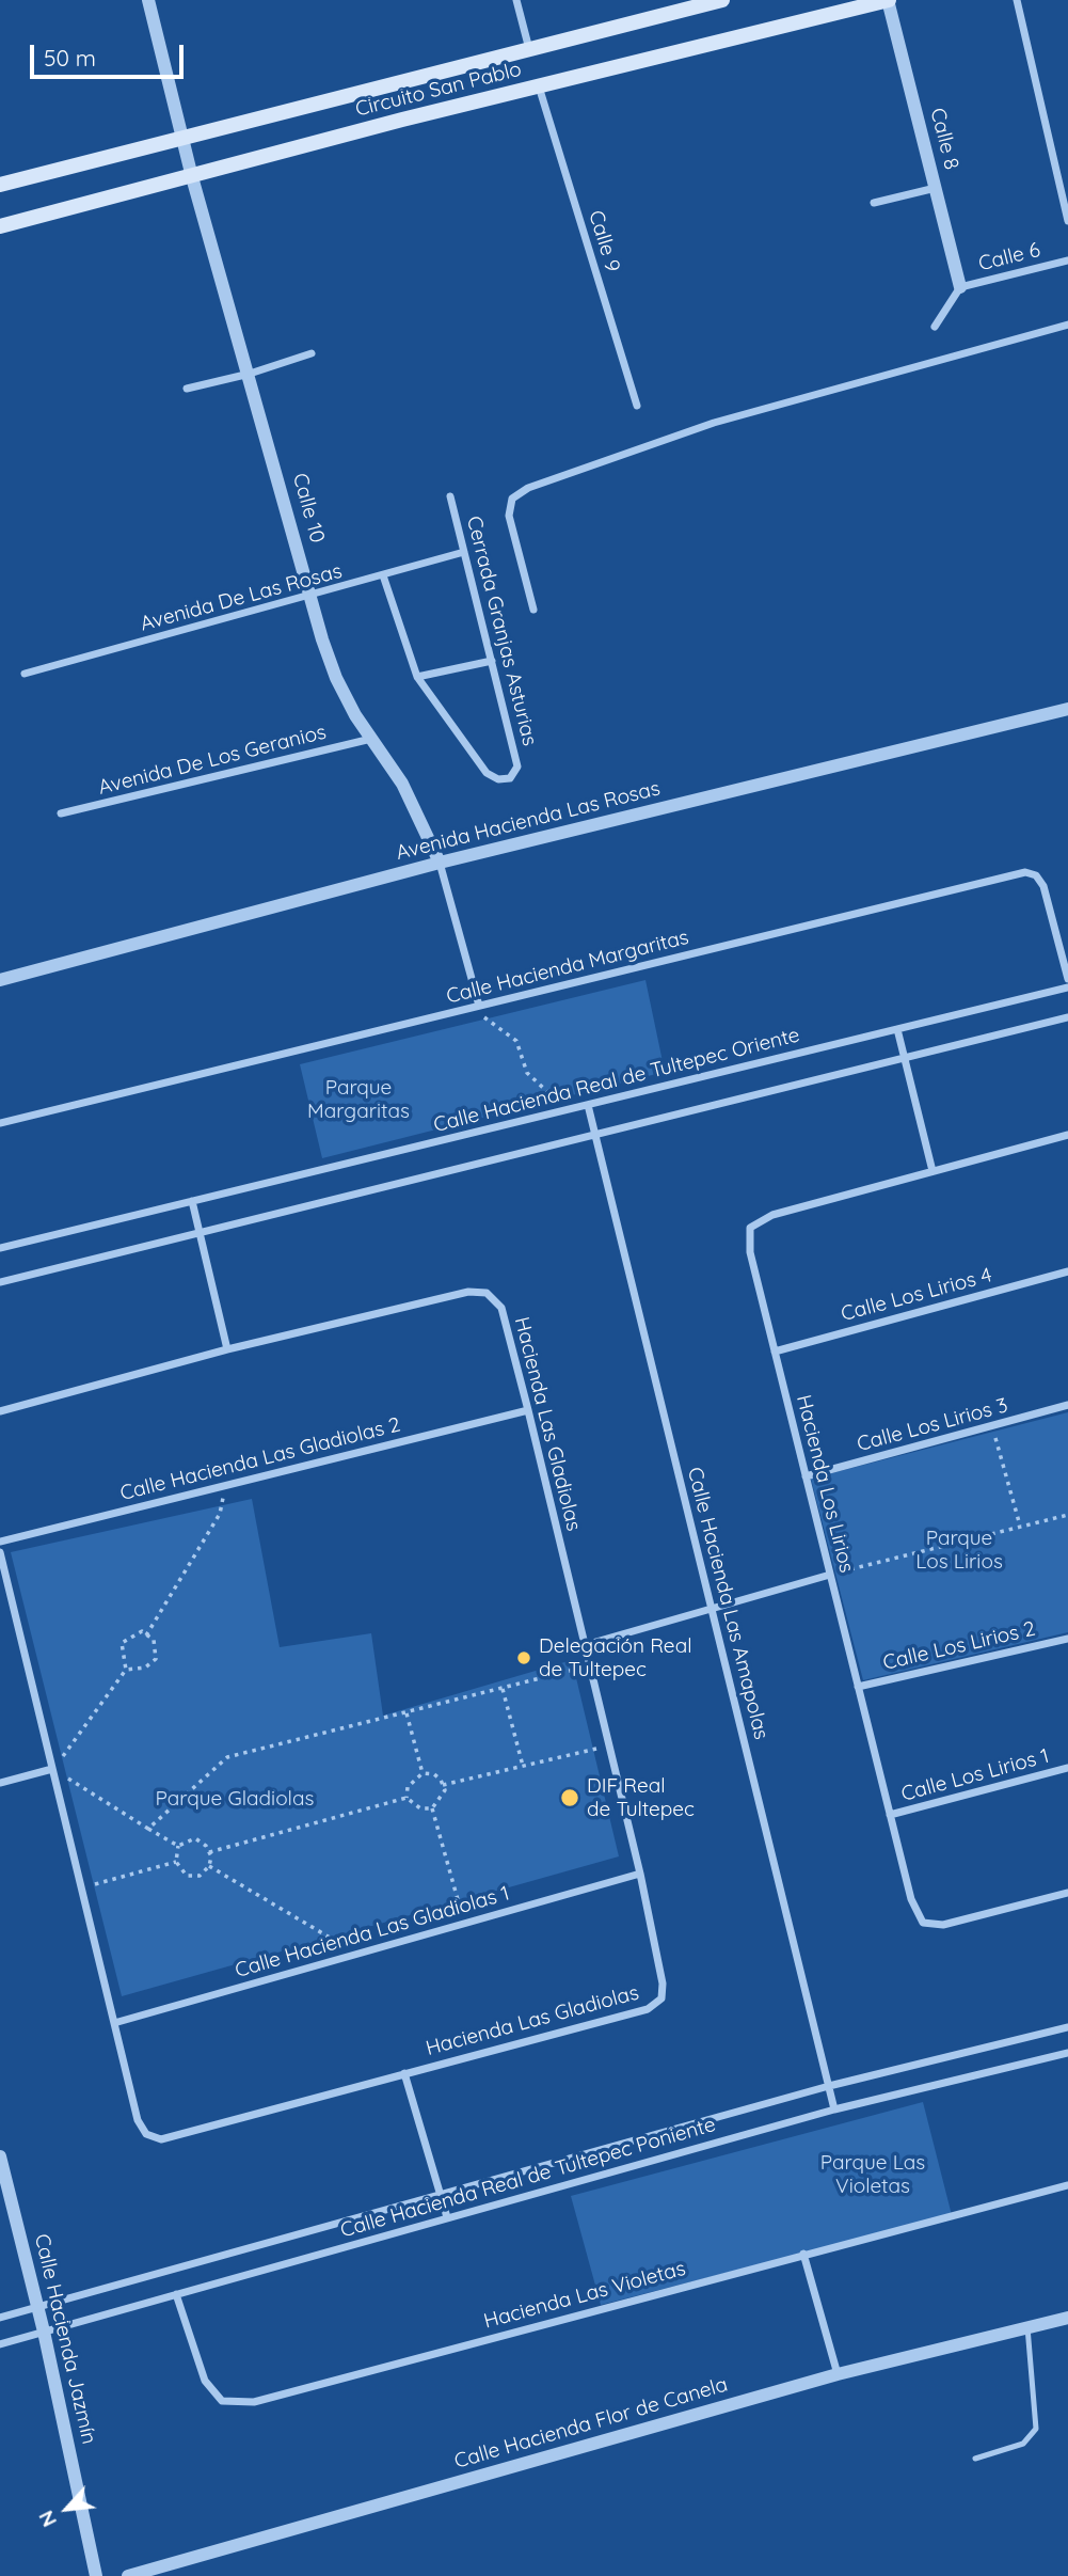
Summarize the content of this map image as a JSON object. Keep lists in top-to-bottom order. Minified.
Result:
{"streets":{"main road":["Circuito San Pablo"],"street":["Calle 8","Calle 9","Calle 6","Calle 10","Avenida De Las Rosas","Cerrada Granjas Asturias","Avenida De Los Geranios","Avenida Hacienda Las Rosas","Calle Hacienda Margaritas","Calle Hacienda Real de Tultepec Oriente","Calle Los Lirios 4","Hacienda Las Gladiolas","Calle Los Lirios 3","Calle Hacienda Las Gladiolas 2","Hacienda Los Lirios","Calle Hacienda Las Amapolas","Calle Los Lirios 2","Calle Los Lirios 1","Calle Hacienda Las Gladiolas 1","Calle Hacienda Real de Tultepec Poniente","Hacienda Las Violetas","Calle Hacienda Jazmín","Calle Hacienda Flor de Canela"]},"crossings":[["Circuito San Pablo","Calle 8"],["Circuito San Pablo","Calle 9"],["Circuito San Pablo","Calle 10"],["Calle 8","Calle 6"],["Calle 10","Avenida De Las Rosas"],["Calle 10","Avenida De Los Geranios"],["Calle 10","Avenida Hacienda Las Rosas"],["Calle 10","Calle Hacienda Margaritas"],["Avenida De Las Rosas","Cerrada Granjas Asturias"],["Calle Hacienda Real de Tultepec Oriente","Calle Hacienda Las Amapolas"],["Calle Los Lirios 4","Hacienda Los Lirios"],["Hacienda Las Gladiolas","Calle Hacienda Las Gladiolas 2"],["Hacienda Las Gladiolas","Calle Hacienda Las Gladiolas 1"],["Calle Los Lirios 3","Hacienda Los Lirios"],["Hacienda Los Lirios","Calle Los Lirios 2"],["Hacienda Los Lirios","Calle Los Lirios 1"],["Calle Hacienda Las Amapolas","Calle Hacienda Real de Tultepec Poniente"],["Calle Hacienda Real de Tultepec Poniente","Hacienda Las Violetas"],["Calle Hacienda Real de Tultepec Poniente","Calle Hacienda Jazmín"]],"parks":["Parque Margaritas","Parque Los Lirios","Parque Gladiolas","Parque Las Violetas"],"places":["Delegación Real de Tultepec","DIF Real de Tultepec"],"scale_bar":"50 m","north":"bottom left"}
